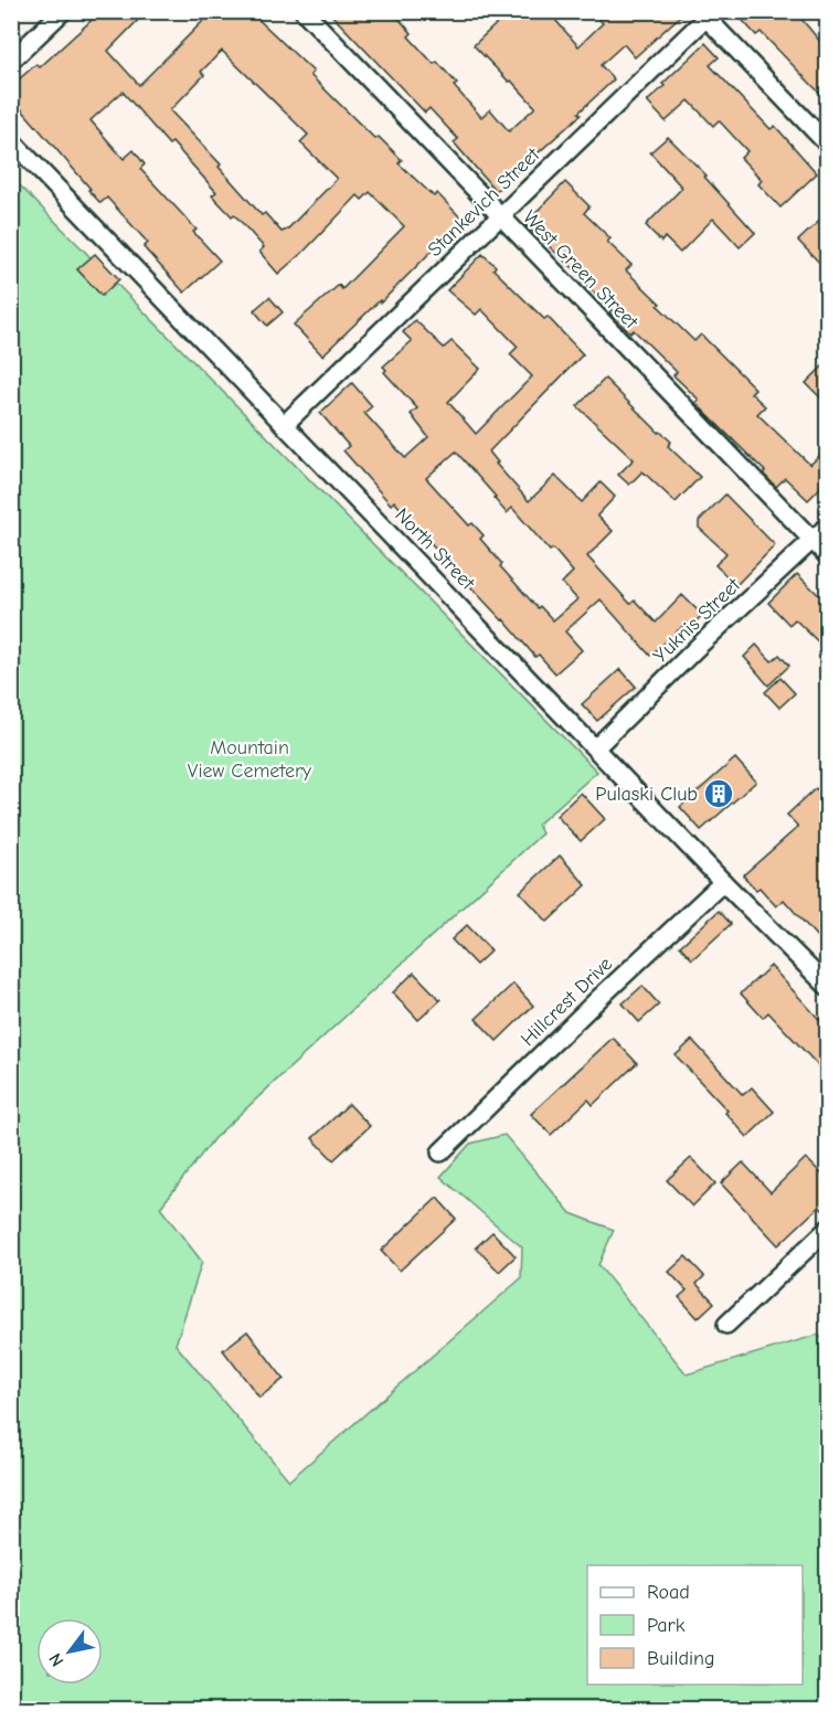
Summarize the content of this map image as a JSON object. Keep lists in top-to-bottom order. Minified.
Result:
{"streets":{"street":["Stankevich Street","West Green Street","North Street","Yuknis Street","Hillcrest Drive"]},"crossings":[["Stankevich Street","West Green Street"],["Stankevich Street","North Street"],["West Green Street","Yuknis Street"],["North Street","Yuknis Street"],["North Street","Hillcrest Drive"]],"parks":["Mountain View Cemetery"],"places":{"building":["Pulaski Club"]},"legend":["Road","Park","Building"],"north":"bottom left"}
